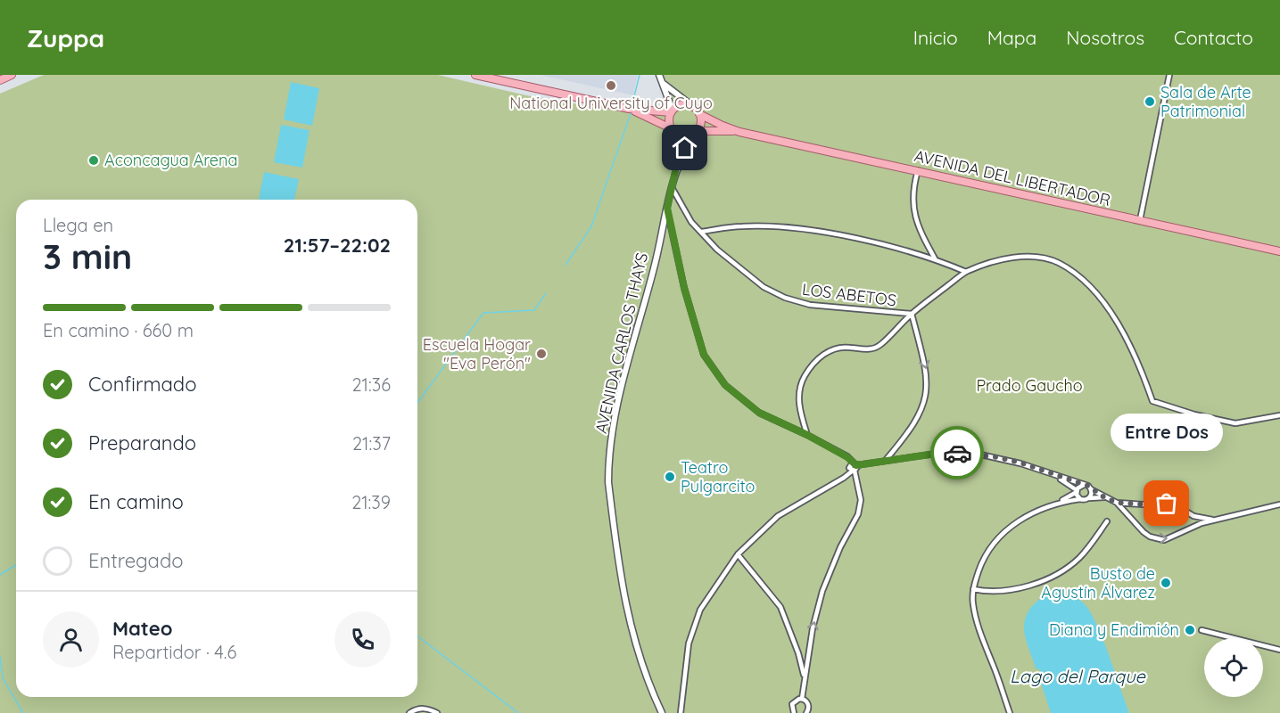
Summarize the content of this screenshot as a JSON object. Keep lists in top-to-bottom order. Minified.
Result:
{"streets":{"main road":["AVENIDA DEL LIBERTADOR"],"street":["LOS ABETOS","AVENIDA CARLOS THAYS"]},"crossings":[["AVENIDA DEL LIBERTADOR","AVENIDA CARLOS THAYS"],["LOS ABETOS","AVENIDA CARLOS THAYS"]],"water":["Lago del Parque"],"parks":["Prado Gaucho"],"places":["National University of Cuyo","Sala de Arte Patrimonial","Aconcagua Arena","Escuela Hogar \"Eva Perón\"","Teatro Pulgarcito","Entre Dos","Busto de Agustín Álvarez","Diana y Endimión"],"page":{"header":"Zuppa","nav":["Inicio","Mapa","Nosotros","Contacto"],"heading":["3 min","Llega en","21:57–22:02"],"panel":["Mateo","Repartidor · 4.6"],"bar":"En camino · 660 m","list":[["Confirmado","21:36"],["Preparando","21:37"],["En camino","21:39"],"Entregado"],"bubble":"Entre Dos"}}
